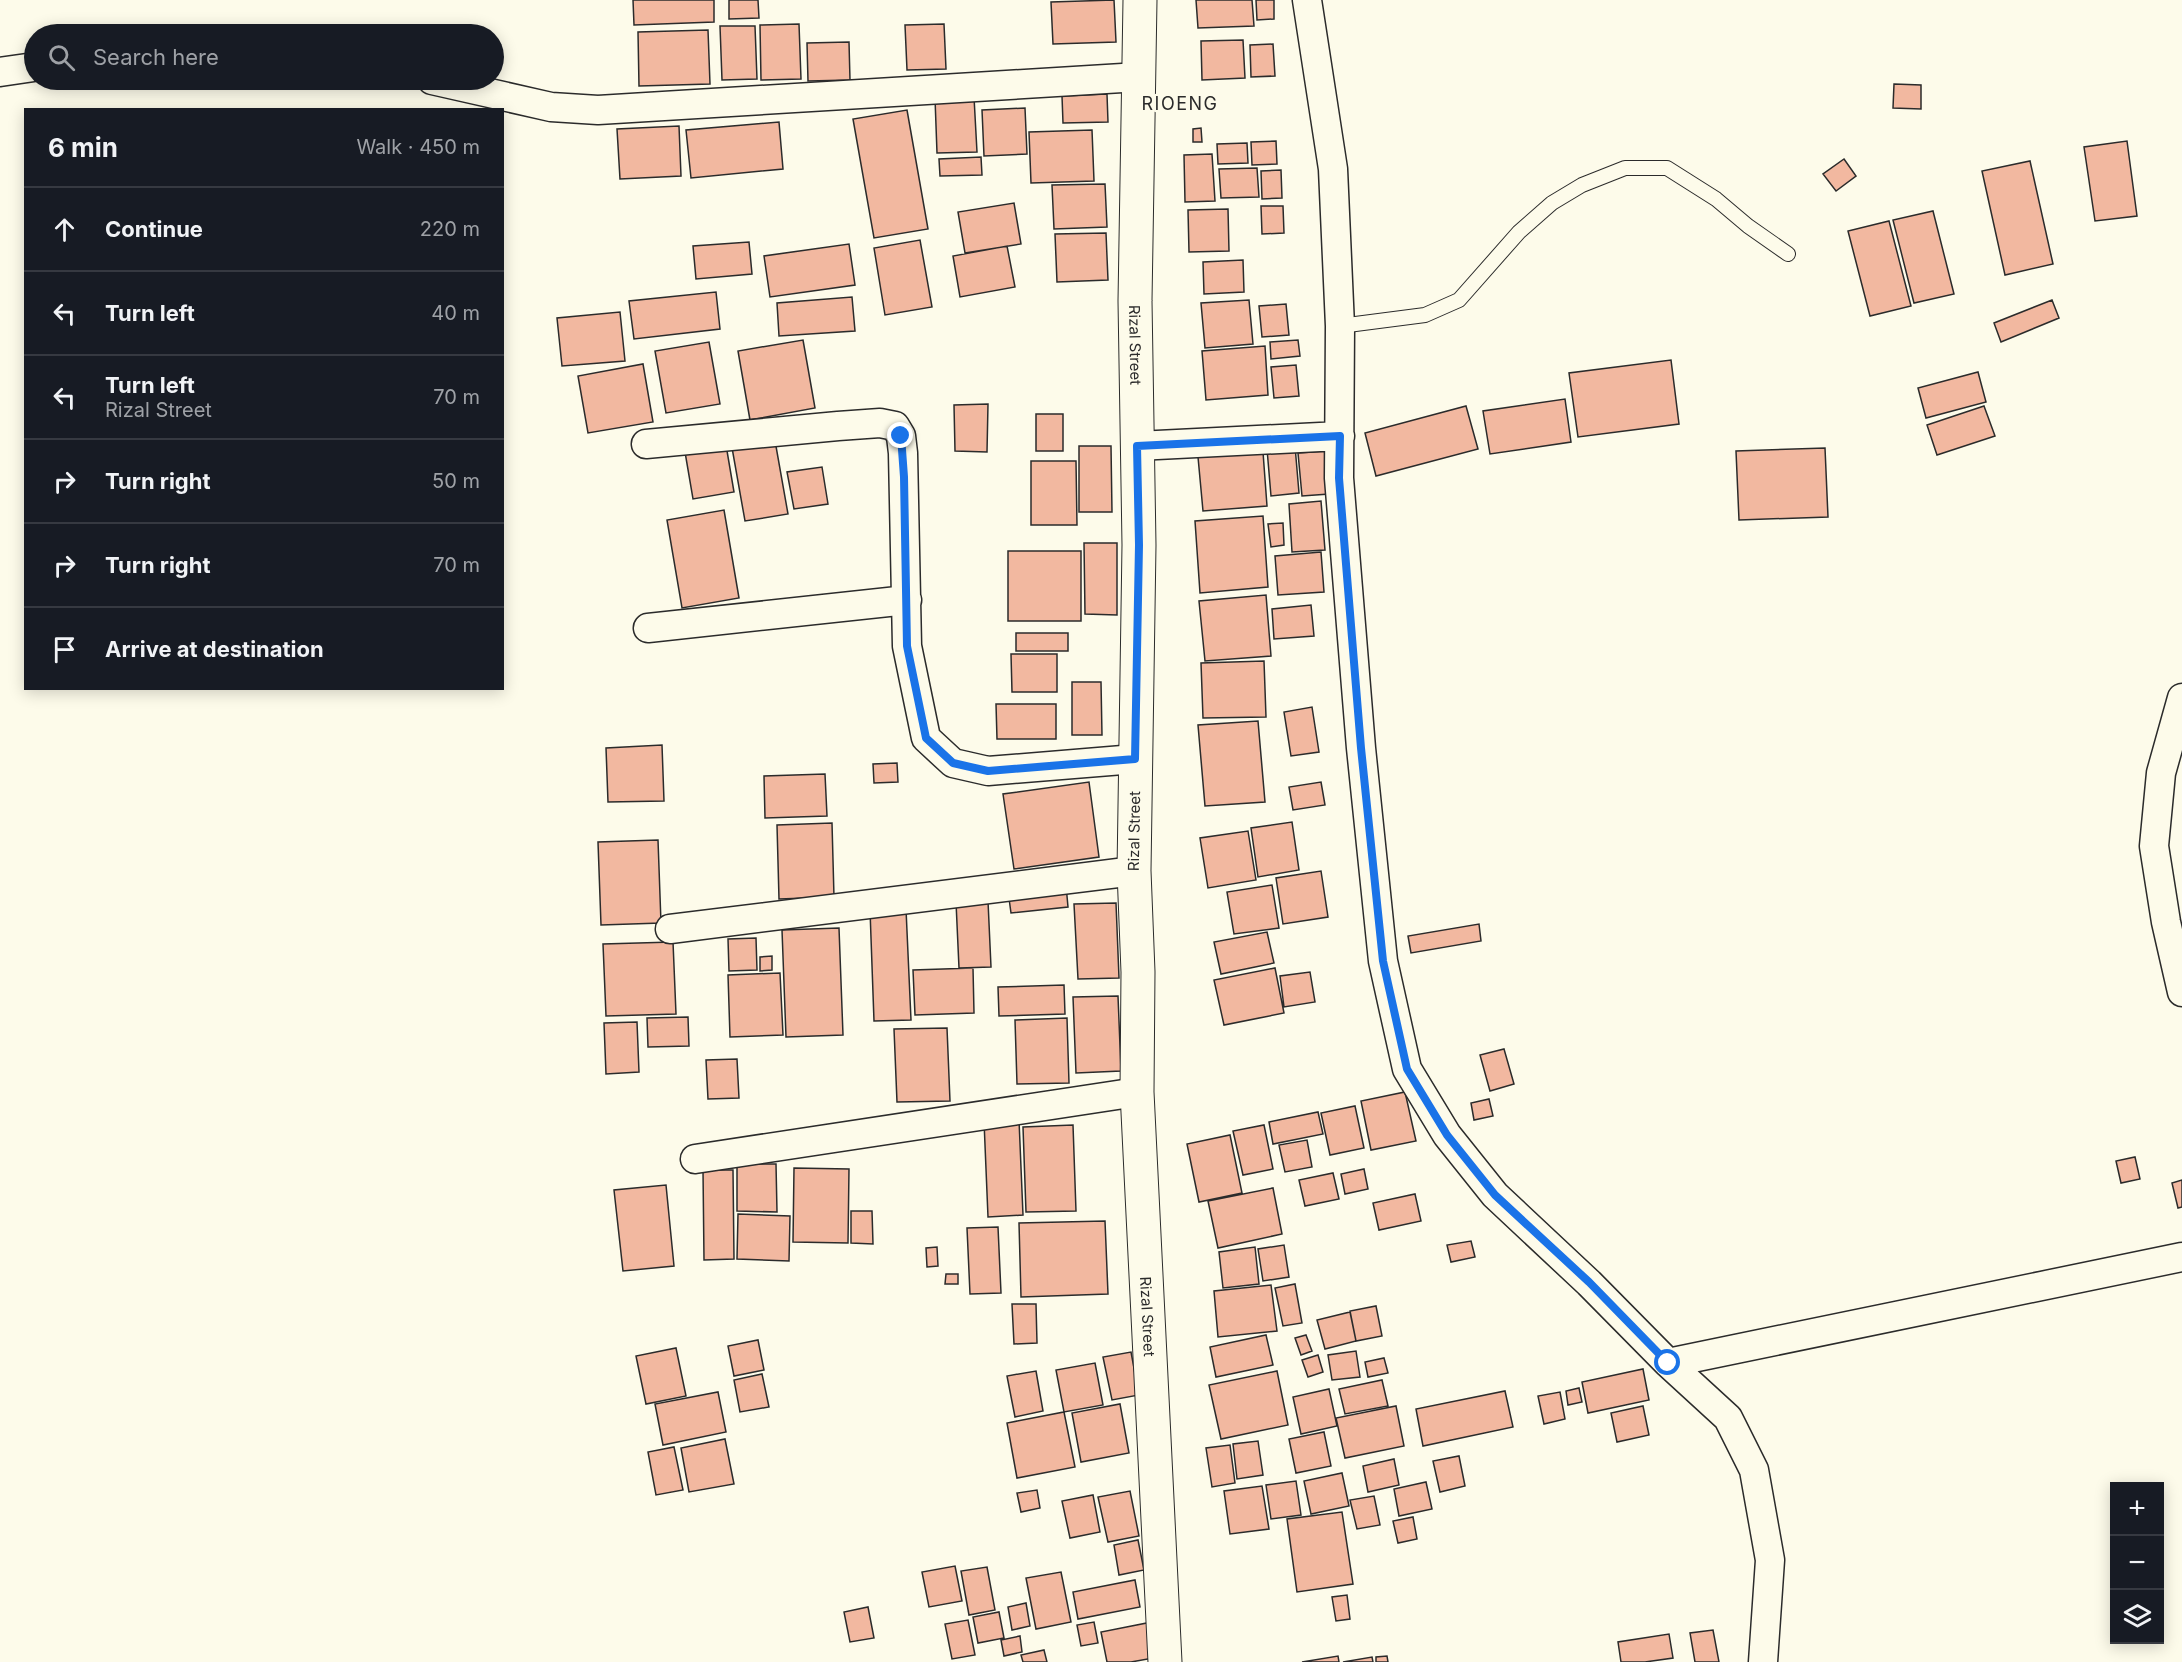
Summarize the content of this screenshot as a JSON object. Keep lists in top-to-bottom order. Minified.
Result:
{"streets":{"main road":["Rizal Street"]},"districts":["RIOENG"],"page":{"search":"Search here","heading":["6 min","Walk · 450 m"],"list":[["Continue","220 m"],["Turn left","40 m"],["Turn left","Rizal Street","70 m"],["Turn right","50 m"],["Turn right","70 m"],"Arrive at destination"],"map_buttons":["+","−"]}}
